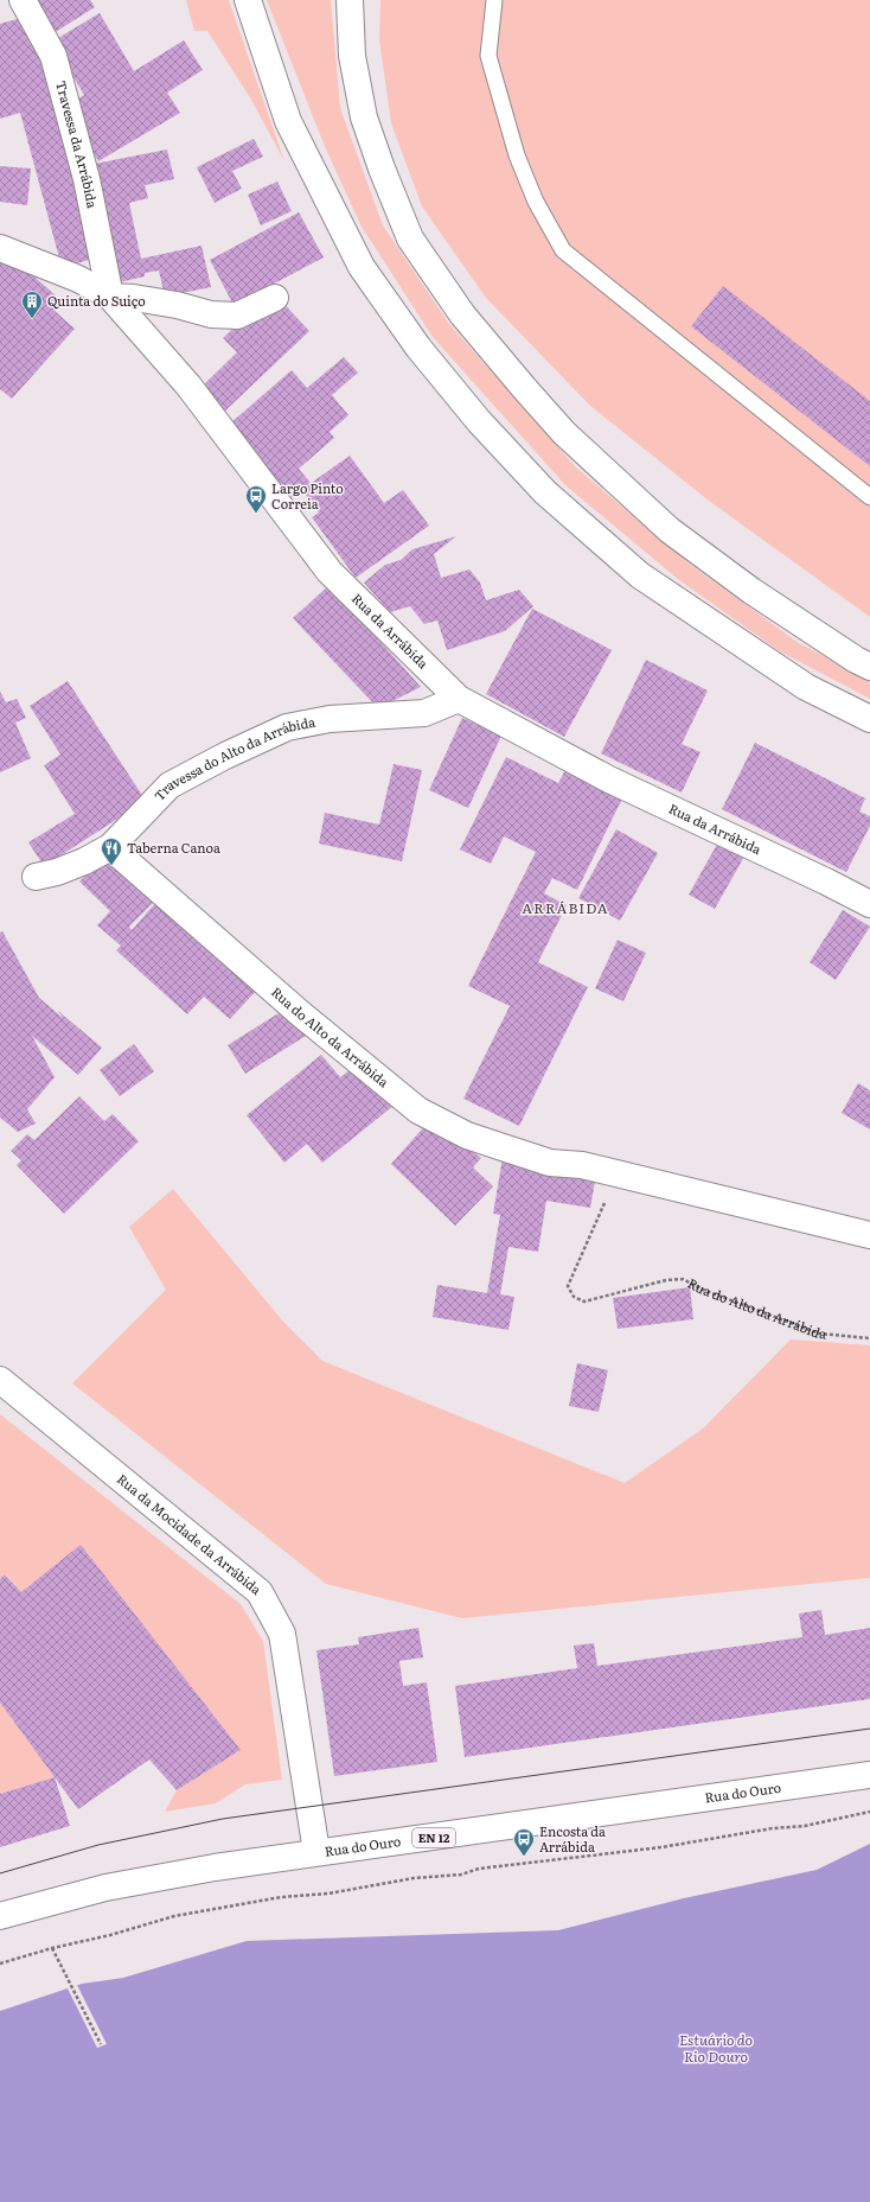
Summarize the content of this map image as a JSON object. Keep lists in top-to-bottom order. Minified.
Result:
{"streets":{"main road":["Travessa da Arrábida","Rua da Arrábida","Travessa do Alto da Arrábida","Rua do Alto da Arrábida","Rua da Mocidade da Arrábida","Rua do Ouro","EN 12"]},"crossings":[["Travessa da Arrábida","Rua da Arrábida"],["Rua da Arrábida","Travessa do Alto da Arrábida"],["Travessa do Alto da Arrábida","Rua do Alto da Arrábida"],["Rua da Mocidade da Arrábida","Rua do Ouro"]],"districts":["ARRÁBIDA"],"water":["Estuário do Rio Douro"],"places":{"building":["Quinta do Suiço"],"bus stop":["Largo Pinto Correia","Encosta da Arrábida"],"restaurant":["Taberna Canoa"]}}
